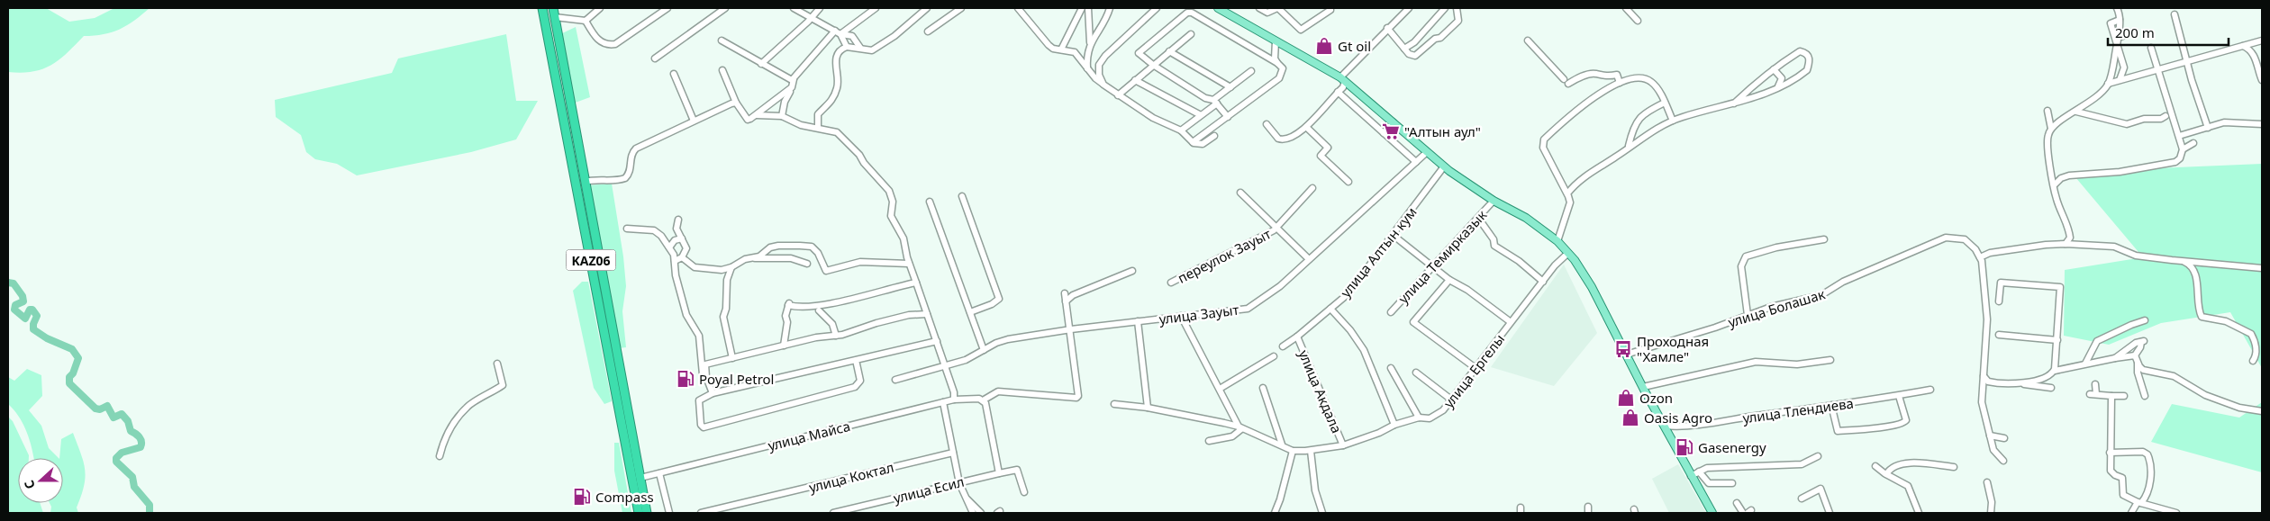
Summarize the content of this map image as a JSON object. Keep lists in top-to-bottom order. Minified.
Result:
{"streets":{"highway":["KАZ06"],"street":["улица Алтын кум","переулок Зауыт","улица Темирказык","улица Болашак","улица Зауыт","улица Ергелы","улица Акдала","улица Тлендиева","улица Майса","улица Коктал","улица Есил"]},"crossings":[["улица Алтын кум","улица Акдала"],["KАZ06","улица Майса"],["улица Ергелы","улица Акдала"]],"places":{"shop":["Gt oil","Ozon","Oasis Agro"],"supermarket":["\"Алтын аул\""],"bus stop":["Проходная \"Хамле\""],"fuel station":["Poyal Petrol","Gasenergy","Compass"]},"scale_bar":"200 m","north":"left"}
